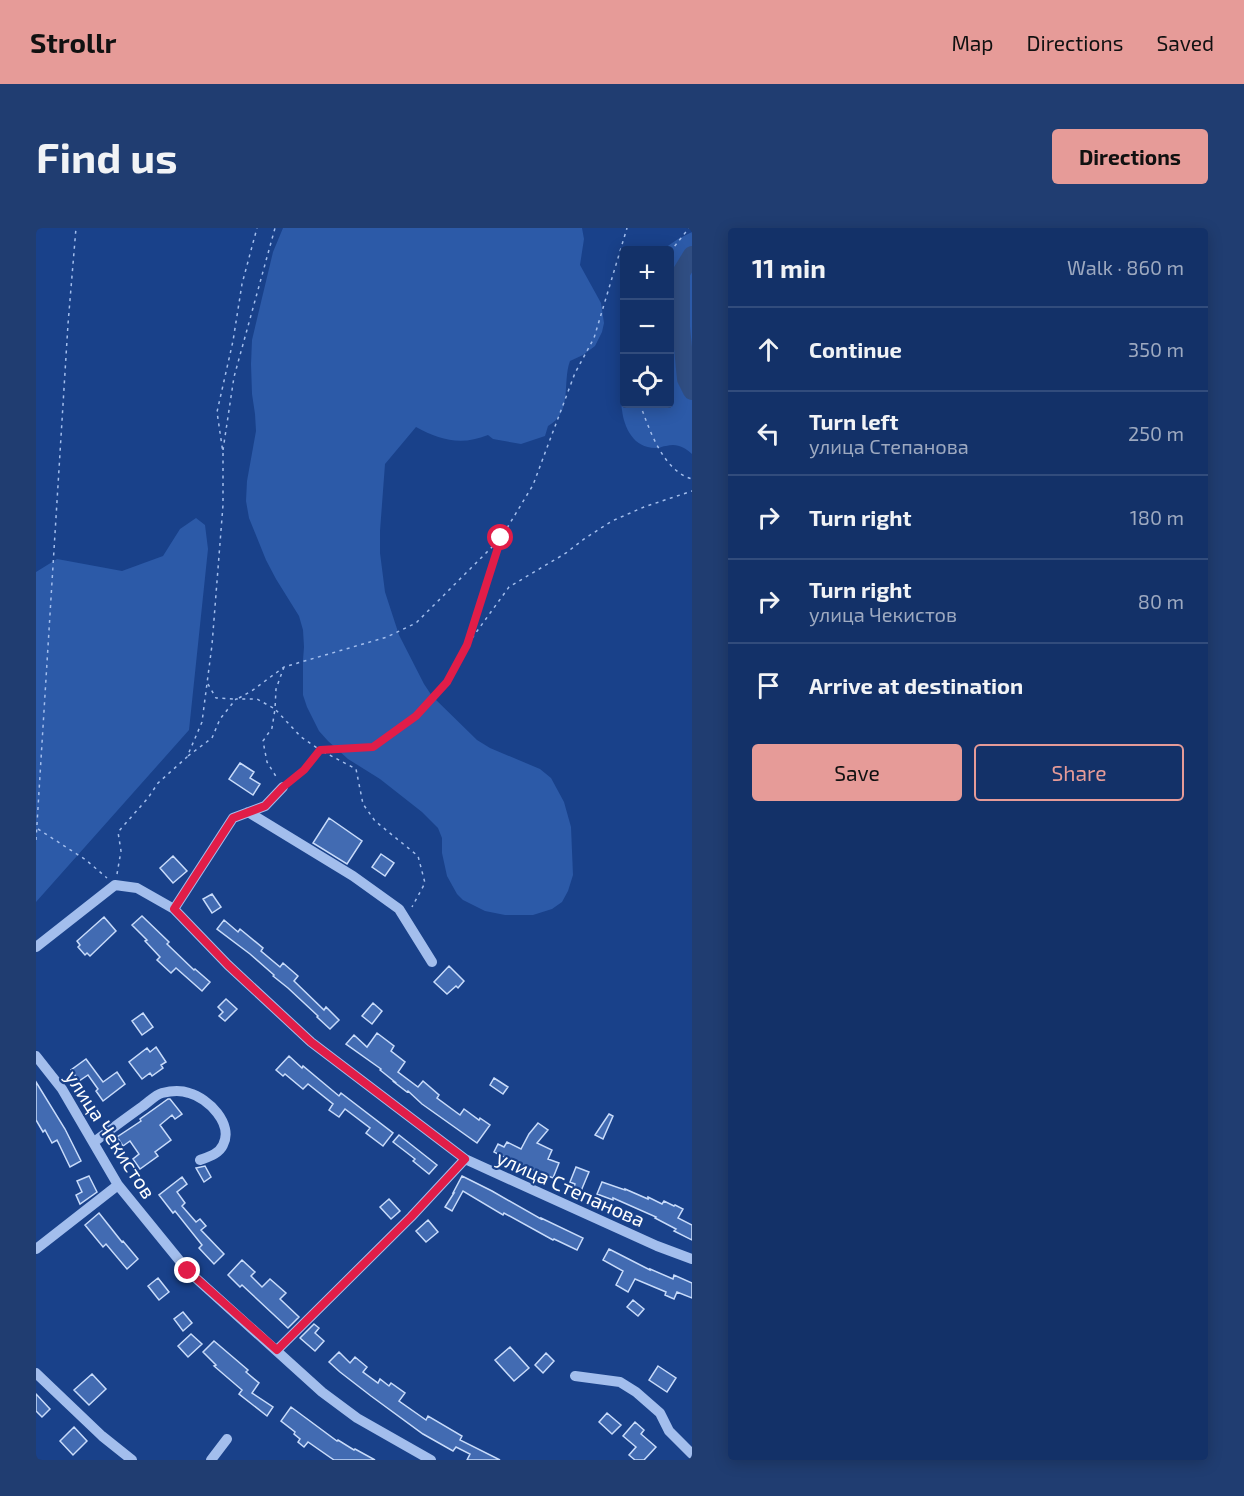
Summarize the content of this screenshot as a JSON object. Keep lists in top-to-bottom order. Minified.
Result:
{"streets":{"street":["улица Чекистов","улица Степанова"]},"page":{"header":"Strollr","nav":["Map","Directions","Saved"],"buttons":["Directions",["Save","Share"]],"title":"Find us","heading":["11 min","Walk · 860 m"],"map_buttons":["+","−"],"list":[["Continue","350 m"],["Turn left","улица Степанова","250 m"],["Turn right","180 m"],["Turn right","улица Чекистов","80 m"],"Arrive at destination"]}}
